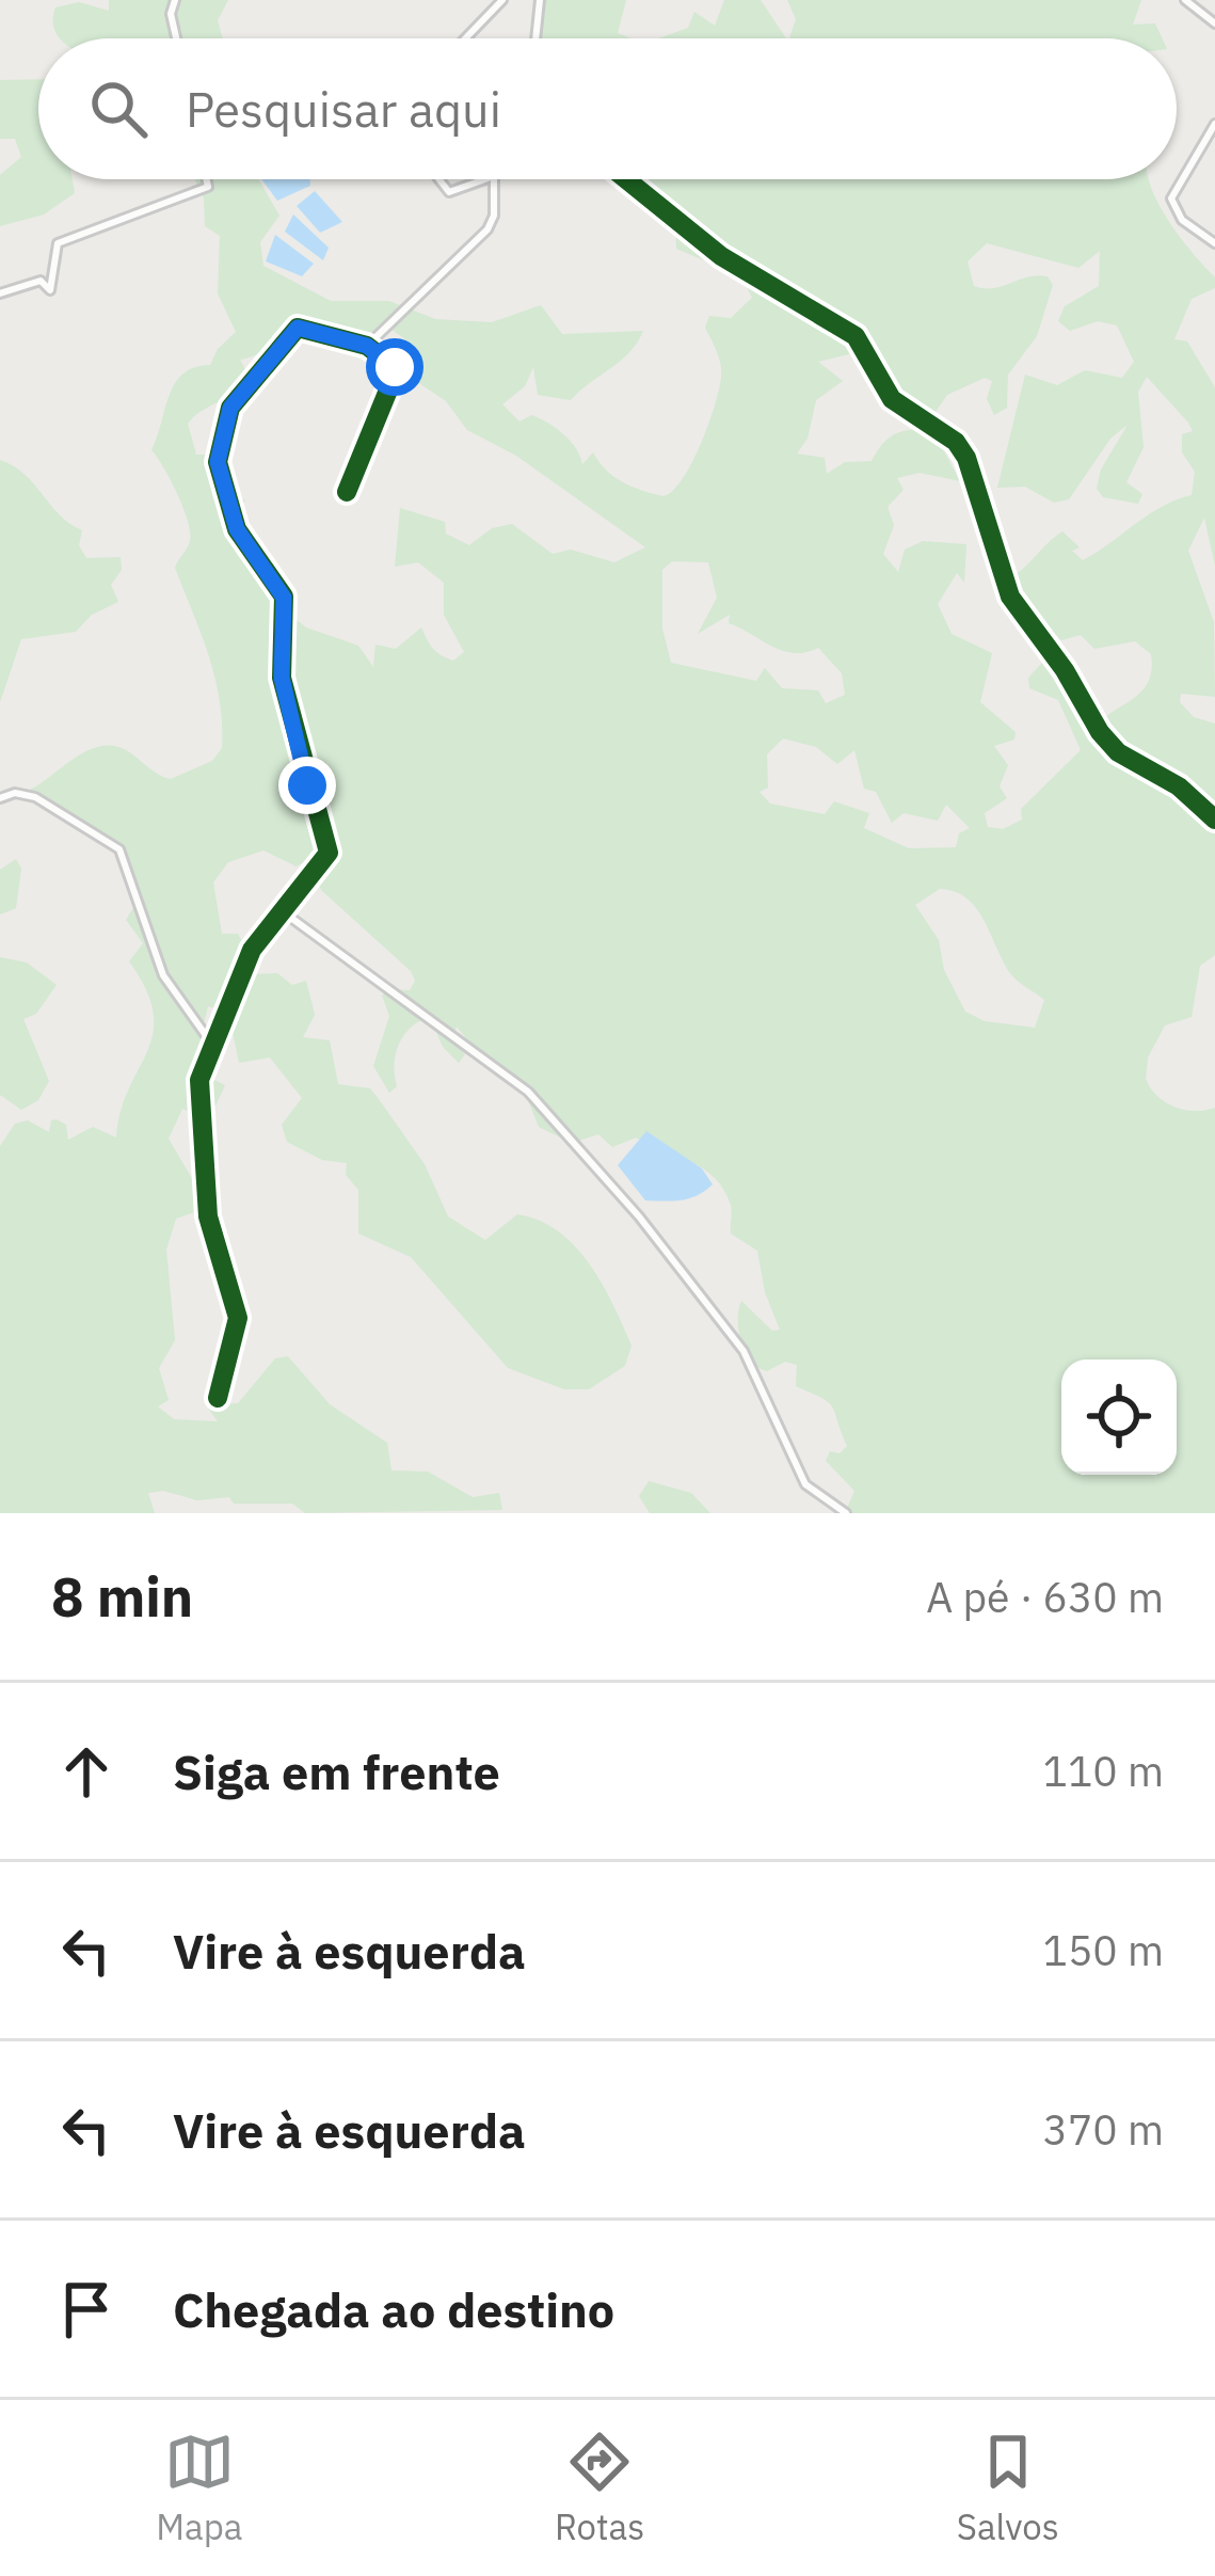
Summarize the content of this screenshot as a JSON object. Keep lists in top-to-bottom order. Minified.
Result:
{"page":{"search":"Pesquisar aqui","heading":["8 min","A pé · 630 m"],"list":[["Siga em frente","110 m"],["Vire à esquerda","150 m"],["Vire à esquerda","370 m"],"Chegada ao destino"],"nav":["Mapa","Rotas","Salvos"]}}
